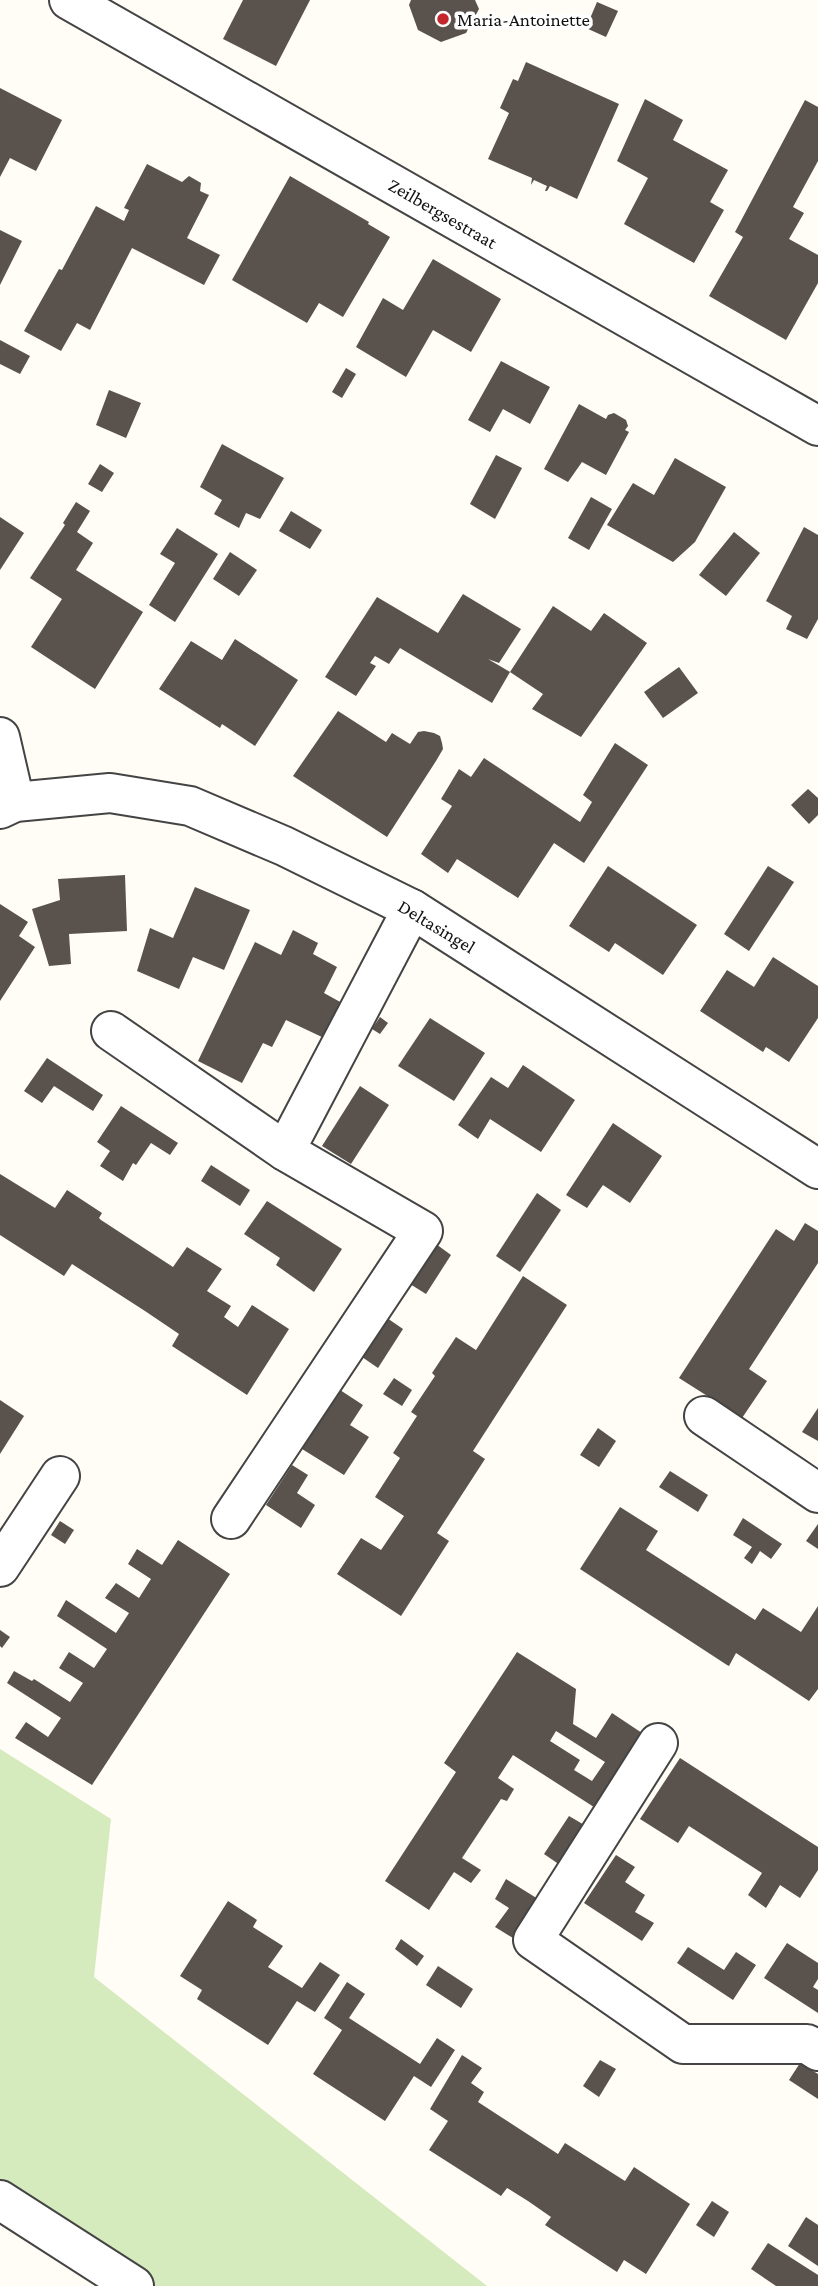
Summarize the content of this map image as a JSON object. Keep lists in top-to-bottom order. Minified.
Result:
{"streets":{"street":["Zeilbergsestraat","Deltasingel"]},"places":["Maria-Antoinette"]}
